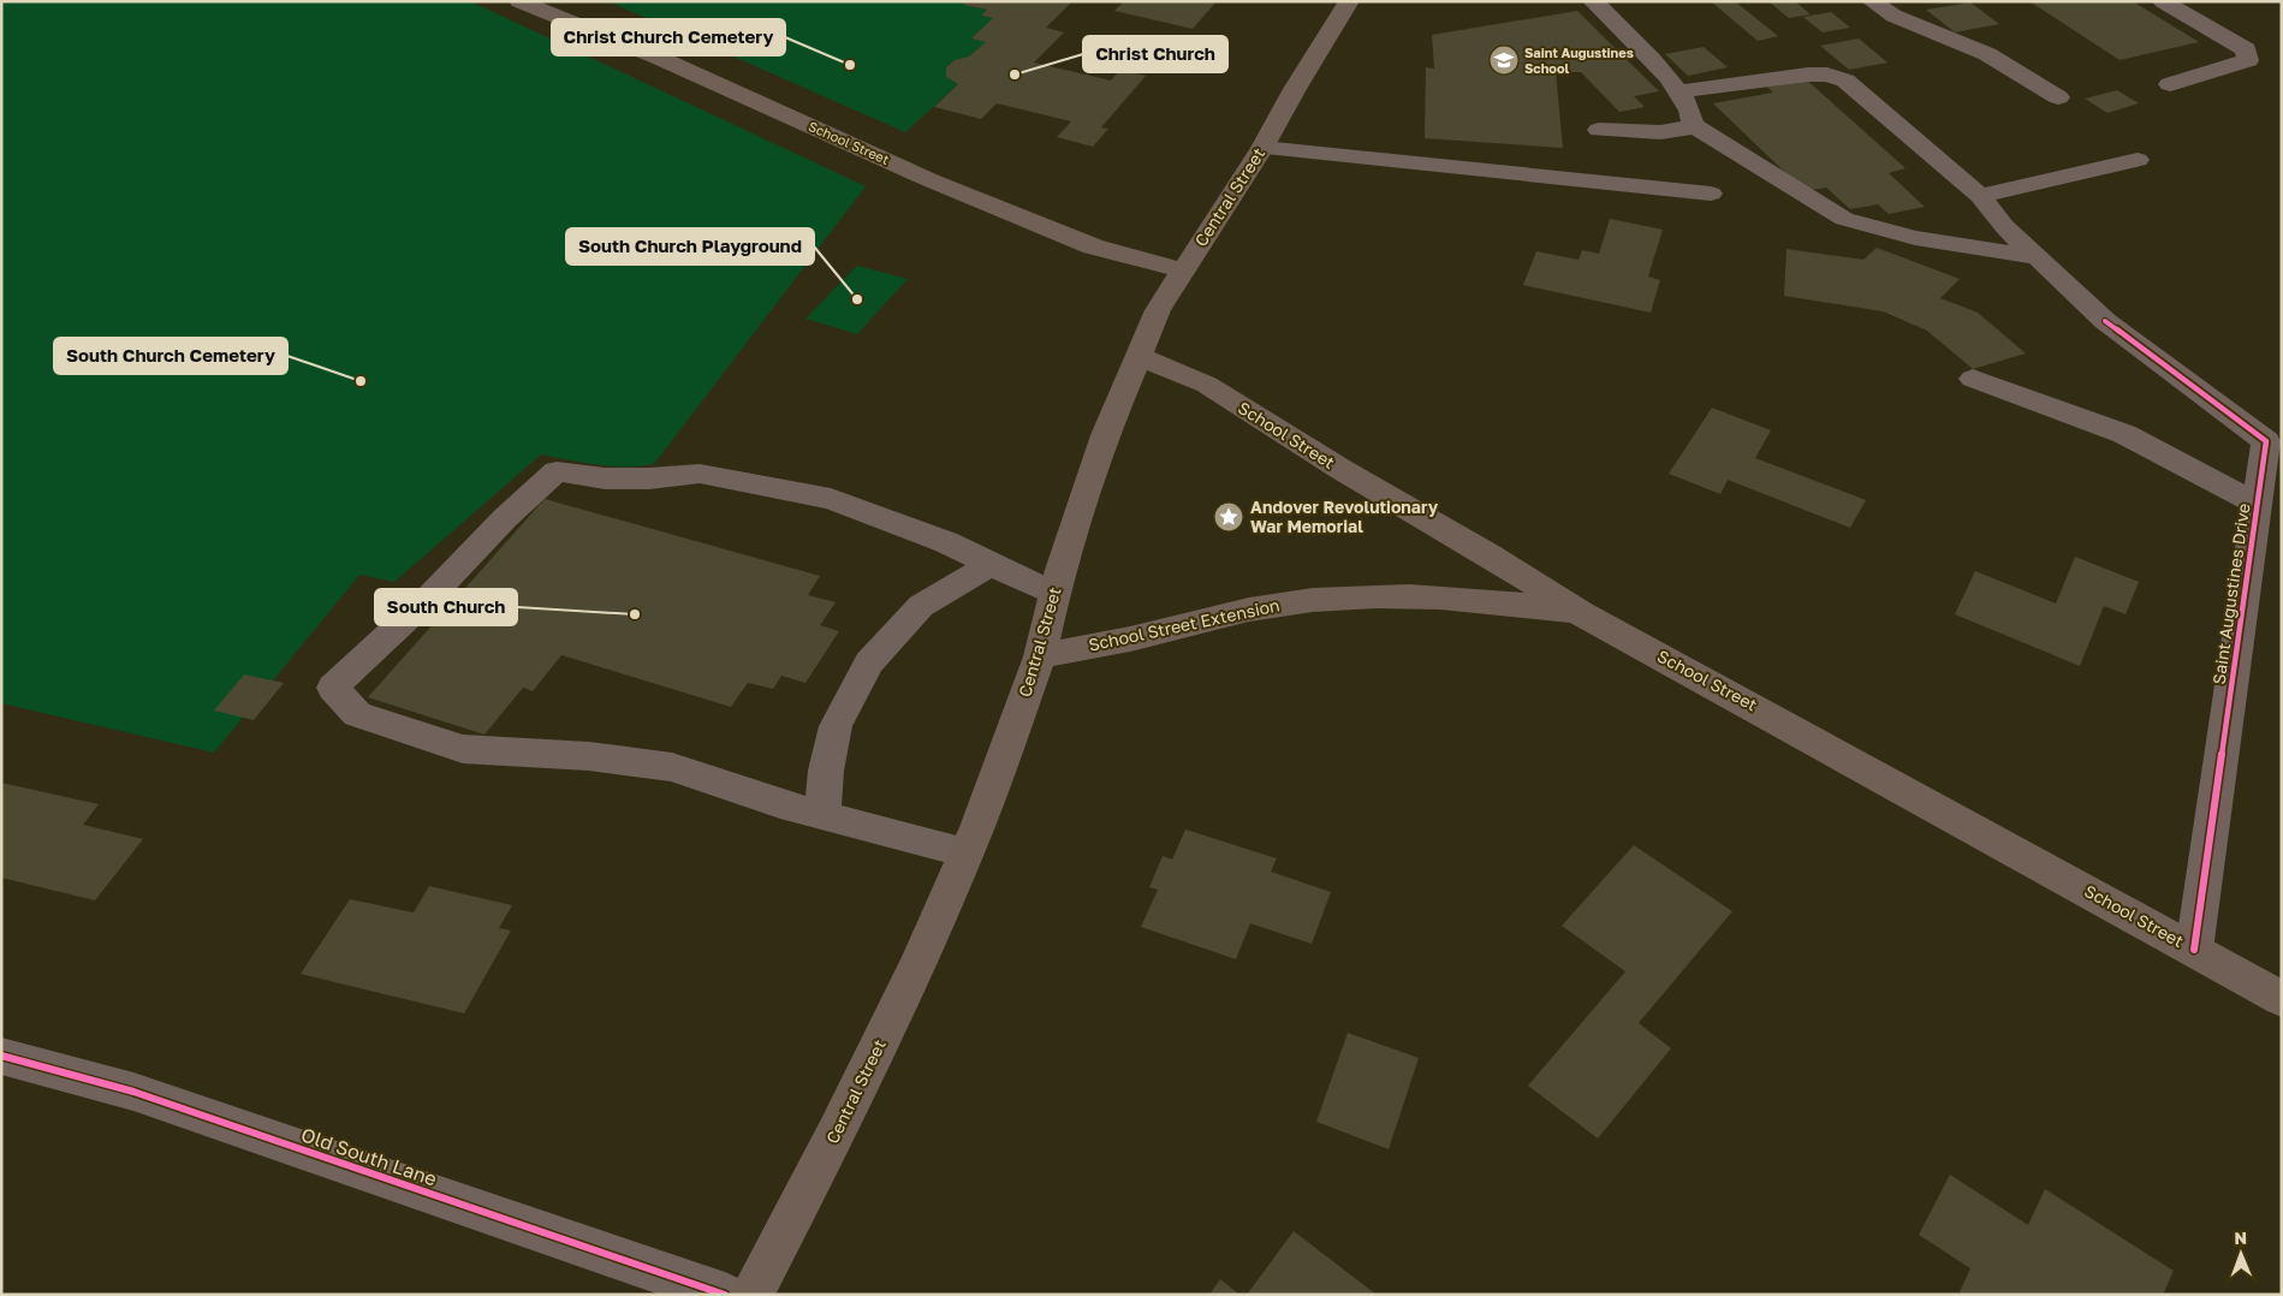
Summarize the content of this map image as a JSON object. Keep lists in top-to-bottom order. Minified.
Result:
{"streets":{"main road":["School Street","Central Street","School Street Extension"],"street":["Saint Augustines Drive","Old South Lane"]},"crossings":[["School Street","Central Street"],["School Street","Saint Augustines Drive"],["School Street","School Street Extension"],["Central Street","School Street Extension"]],"places":{"school or university":["Saint Augustines School"],"other":["Christ Church Cemetery","Christ Church","South Church Playground","South Church Cemetery","South Church"],"place":["Andover Revolutionary War Memorial"]},"north":"top"}
